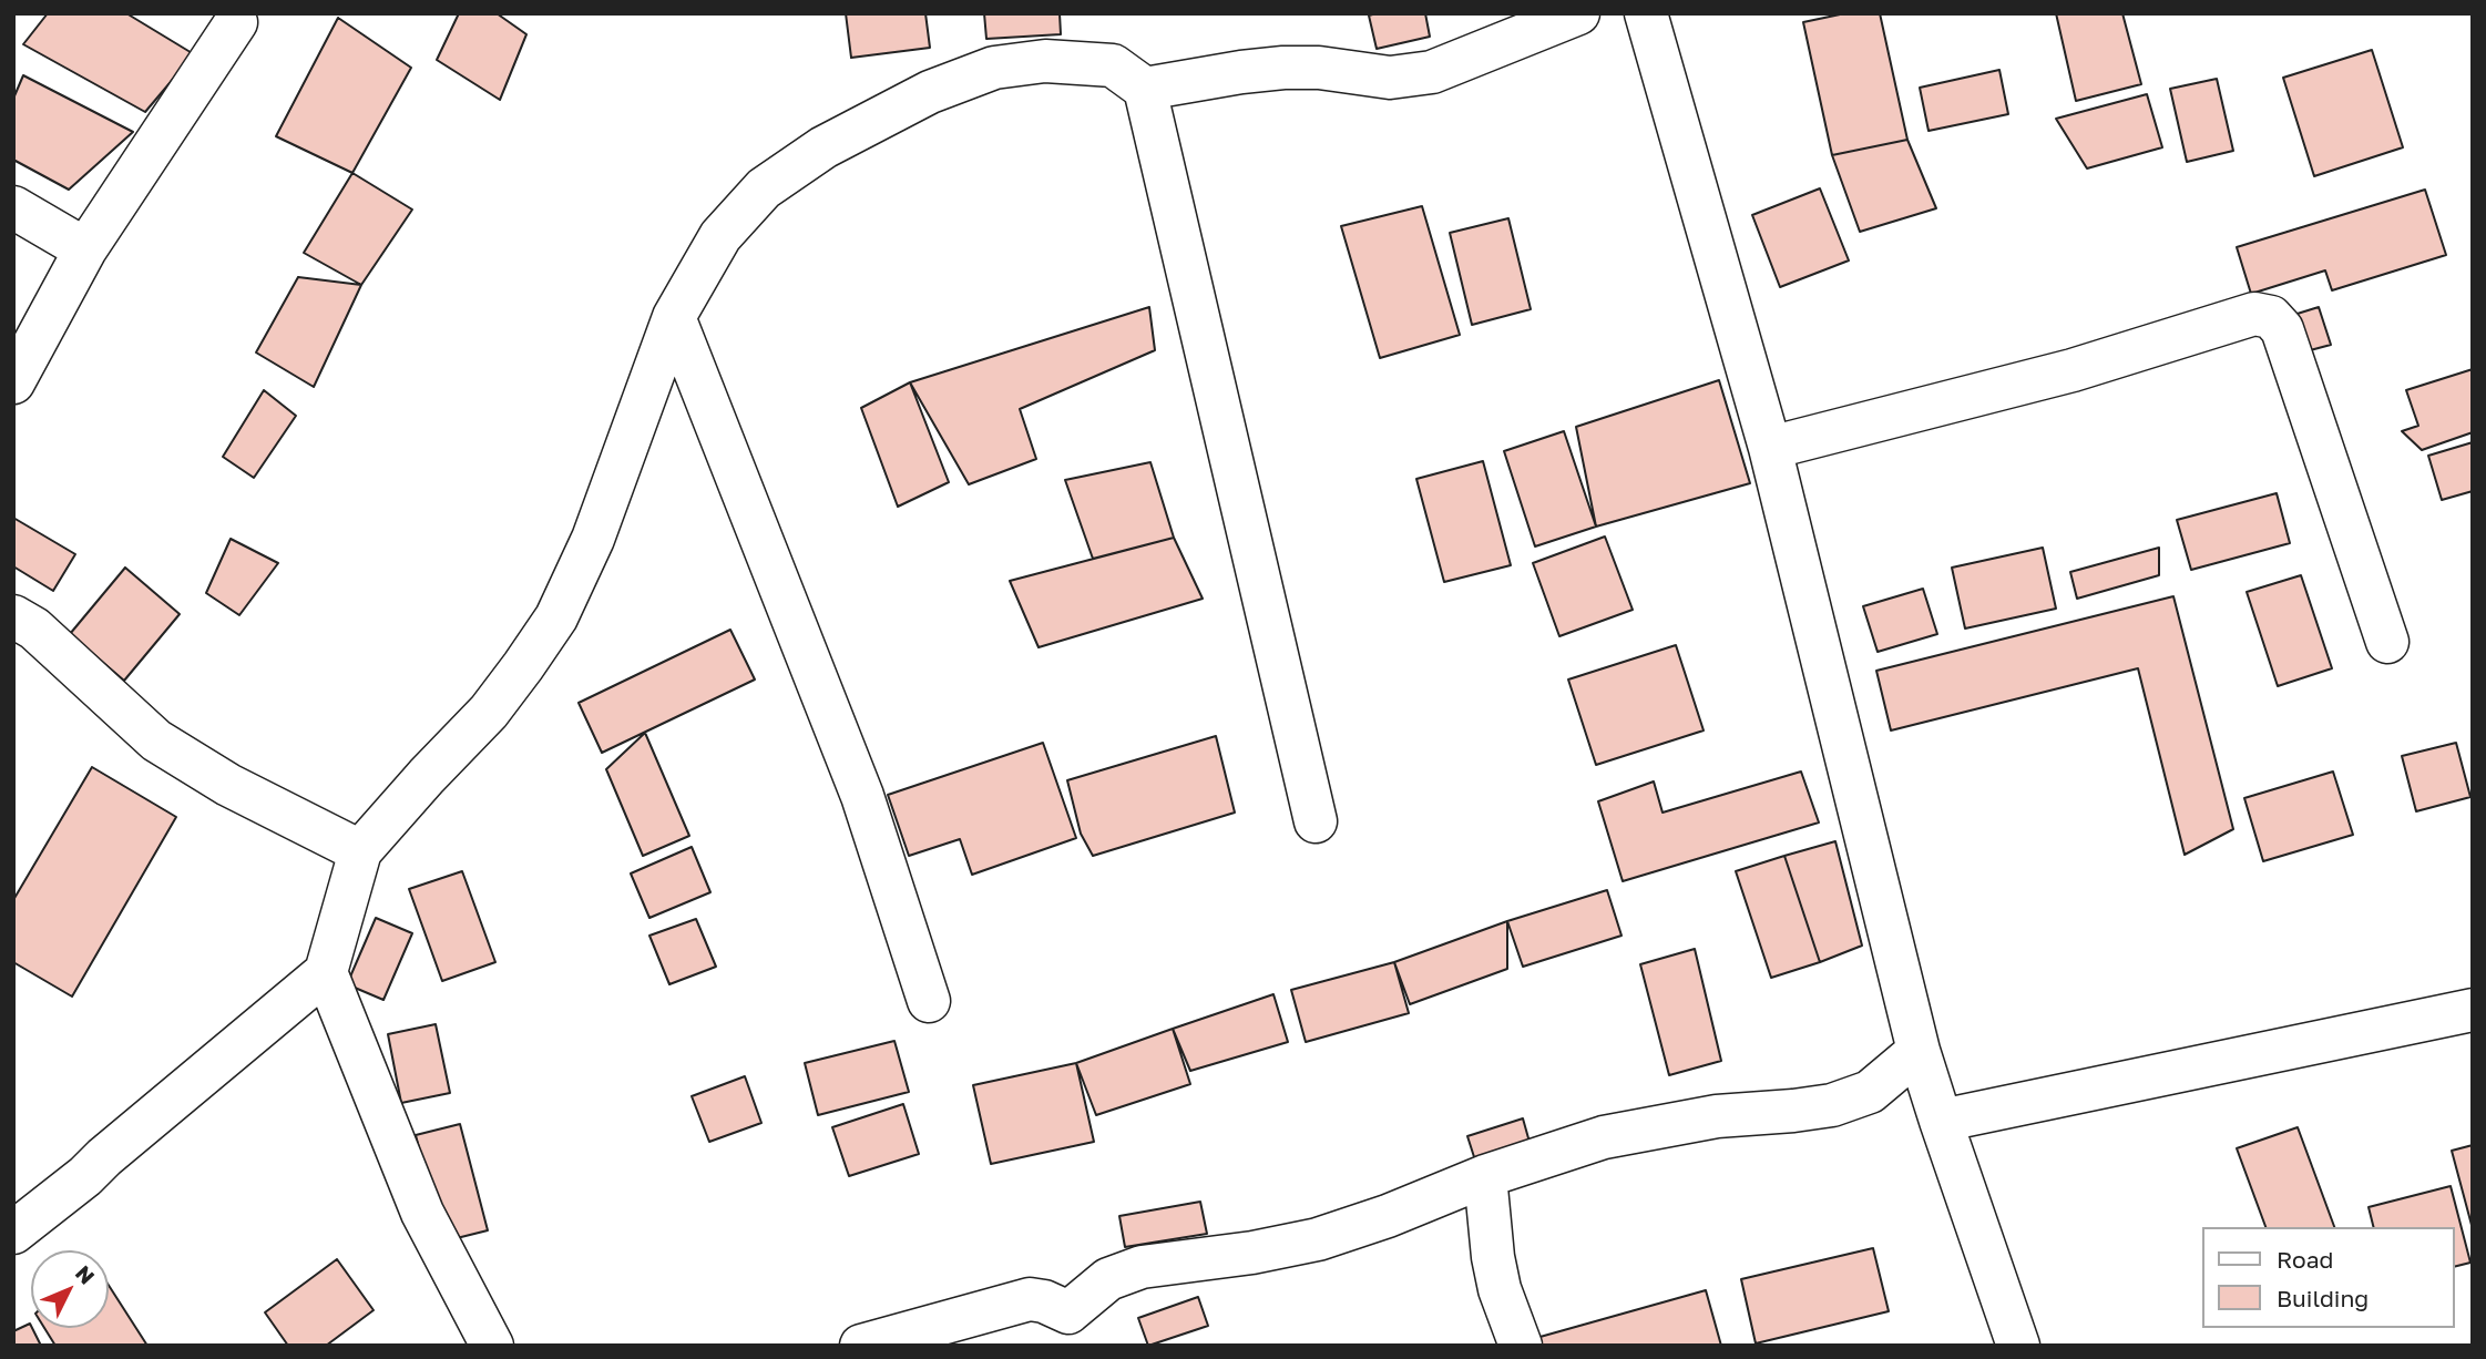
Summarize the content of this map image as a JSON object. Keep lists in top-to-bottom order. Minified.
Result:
{"legend":["Road","Building"],"north":"top right"}
